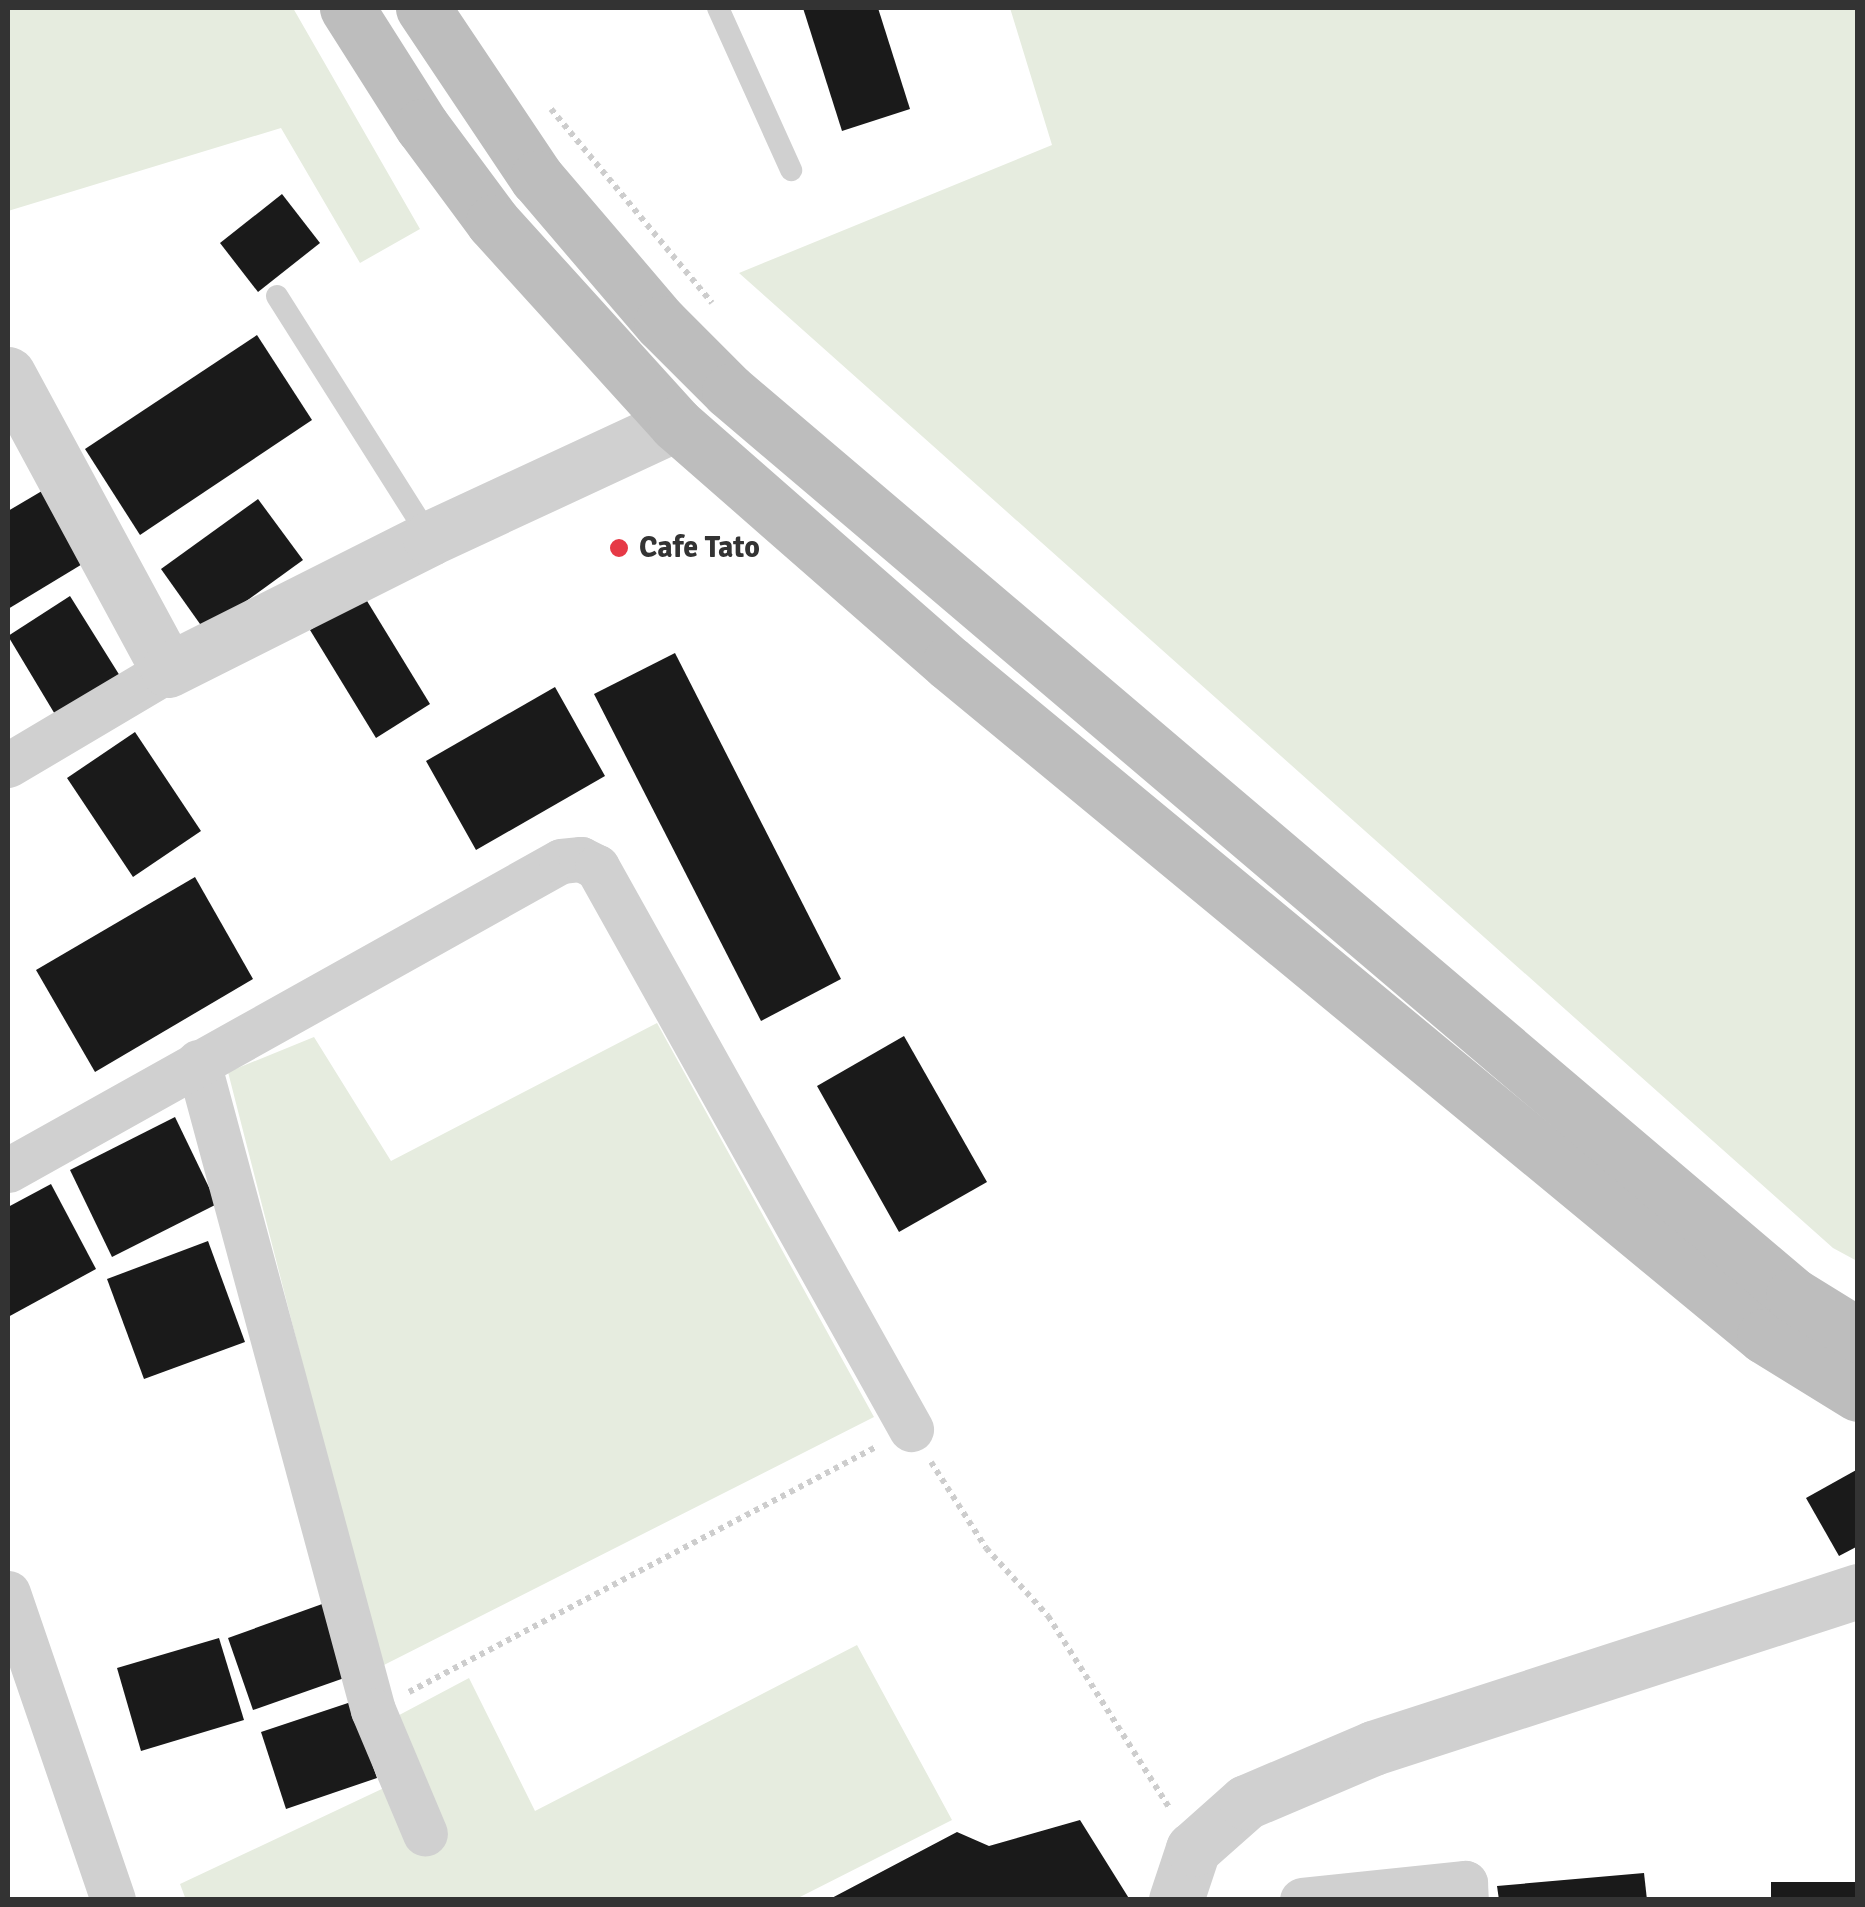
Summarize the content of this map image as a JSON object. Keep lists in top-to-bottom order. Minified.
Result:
{"places":["Cafe Tato"]}
